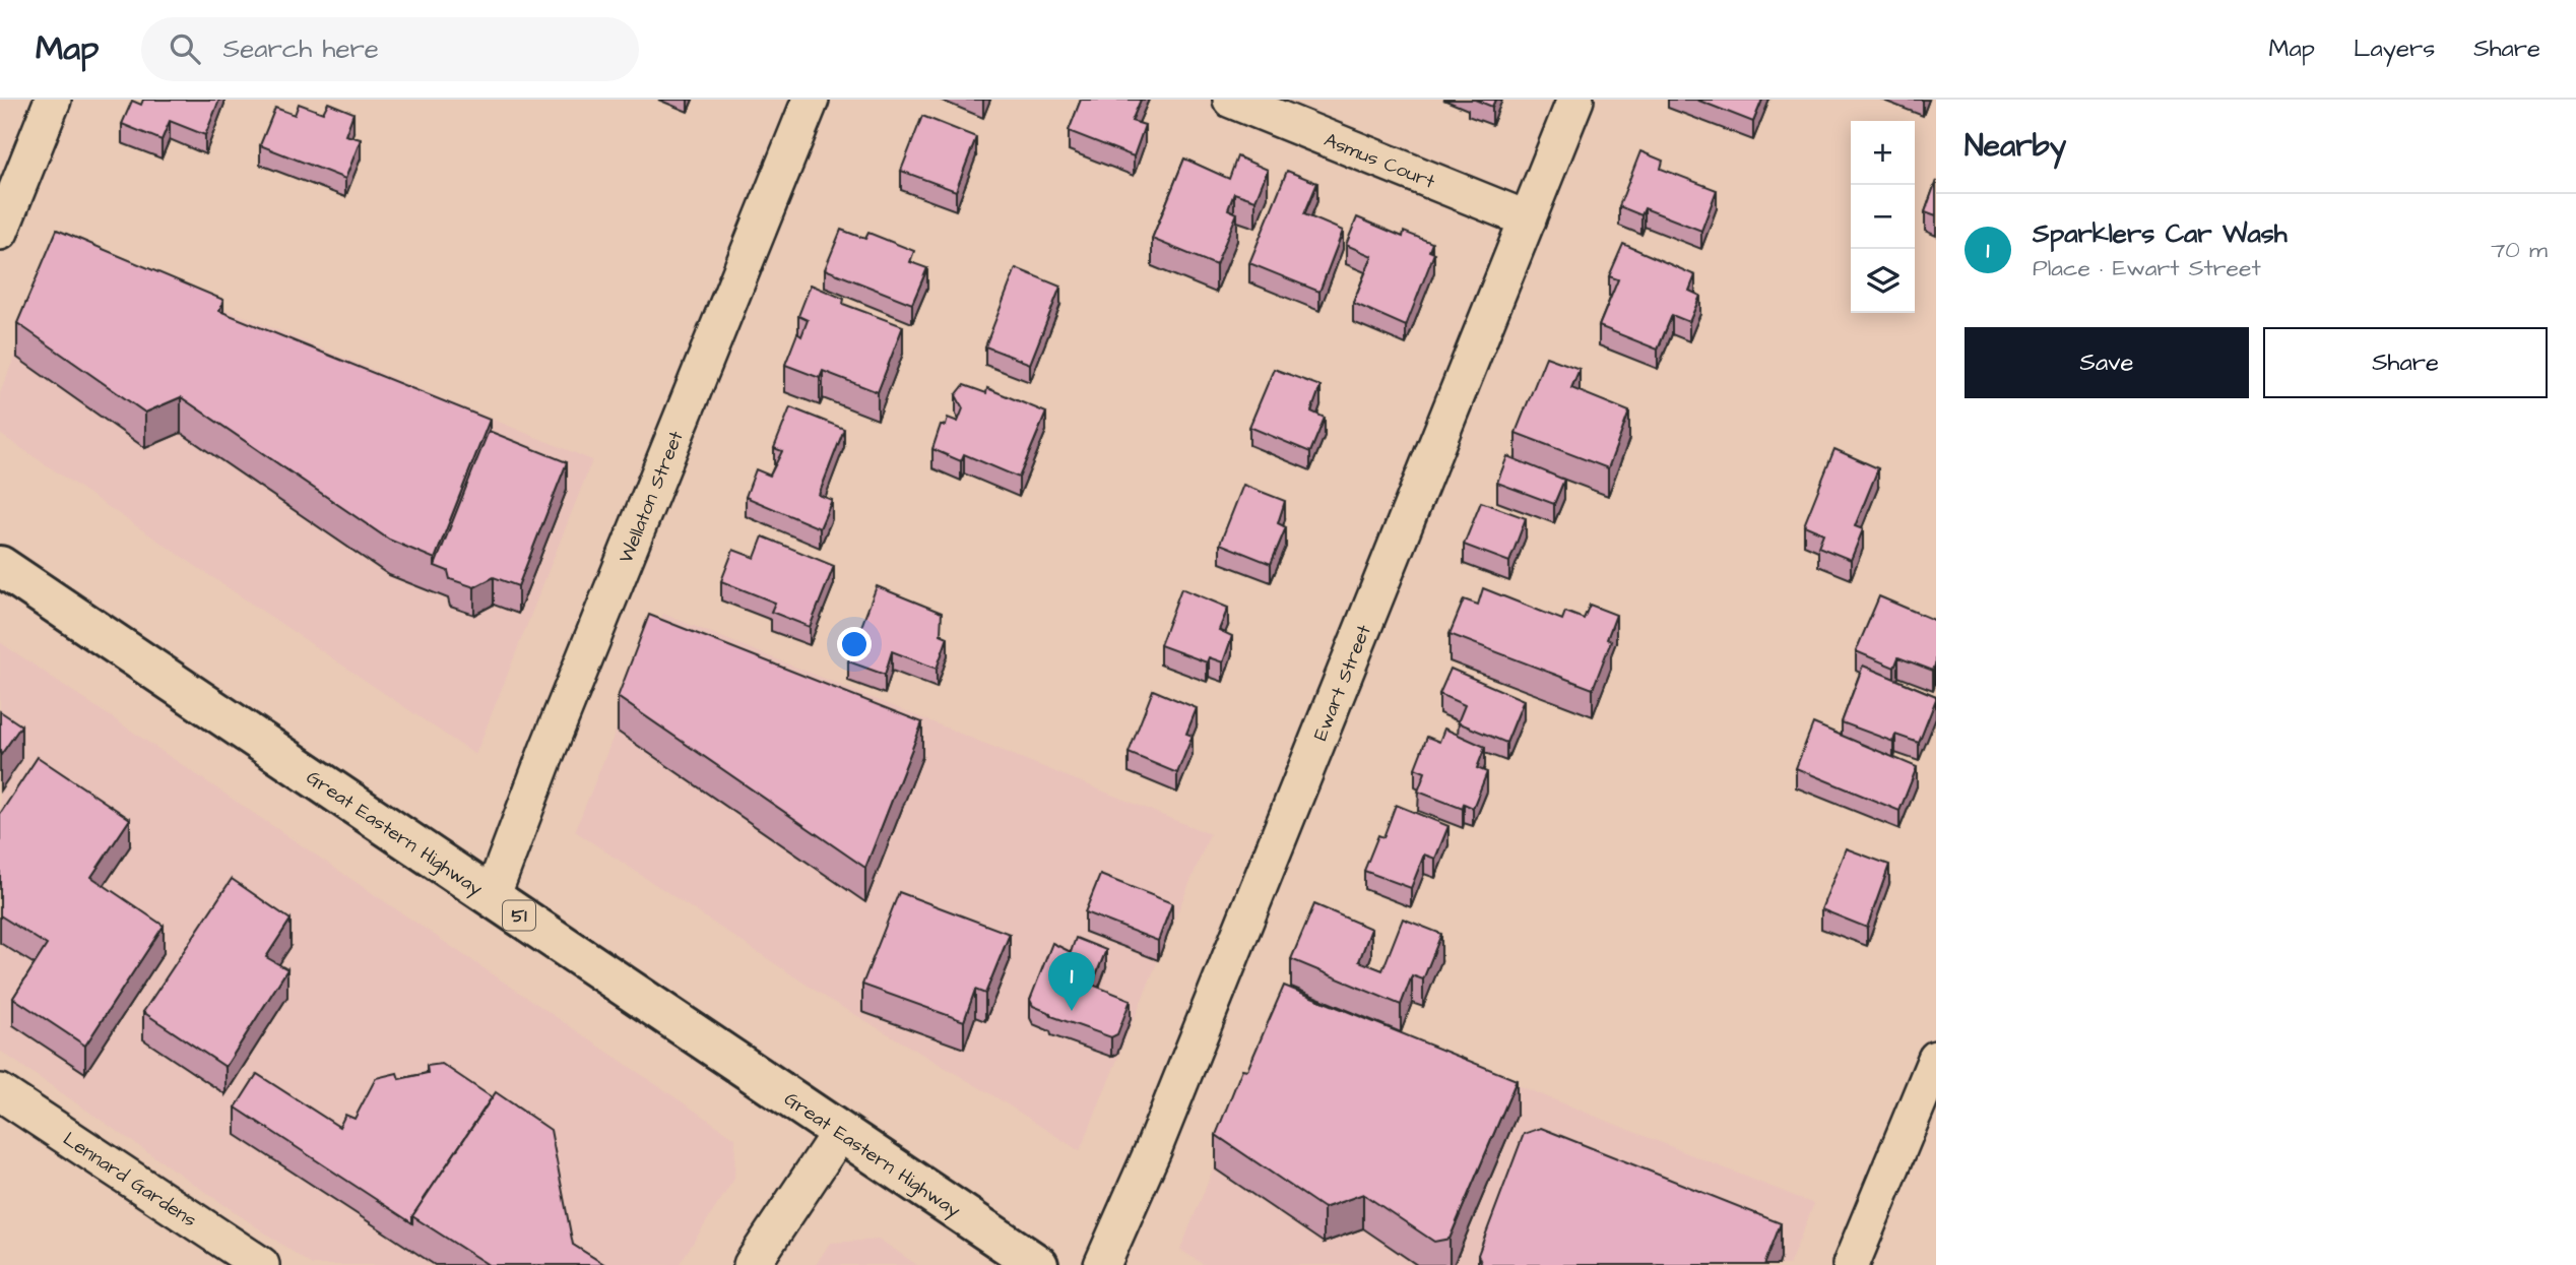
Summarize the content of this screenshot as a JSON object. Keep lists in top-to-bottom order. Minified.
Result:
{"streets":{"highway":["Great Eastern Highway","51"],"street":["Asmus Court","Wellaton Street","Ewart Street","Lennard Gardens"]},"crossings":[["Asmus Court","Ewart Street"],["Wellaton Street","Great Eastern Highway"]],"page":{"header":"Map","search":"Search here","nav":["Map","Layers","Share"],"heading":"Nearby","map_buttons":["+","−"],"list":[{"mark":"1","name":"Sparklers Car Wash","note":"Place · Ewart Street","value":"70 m"}],"buttons":["Save","Share"],"pins":"1"}}
